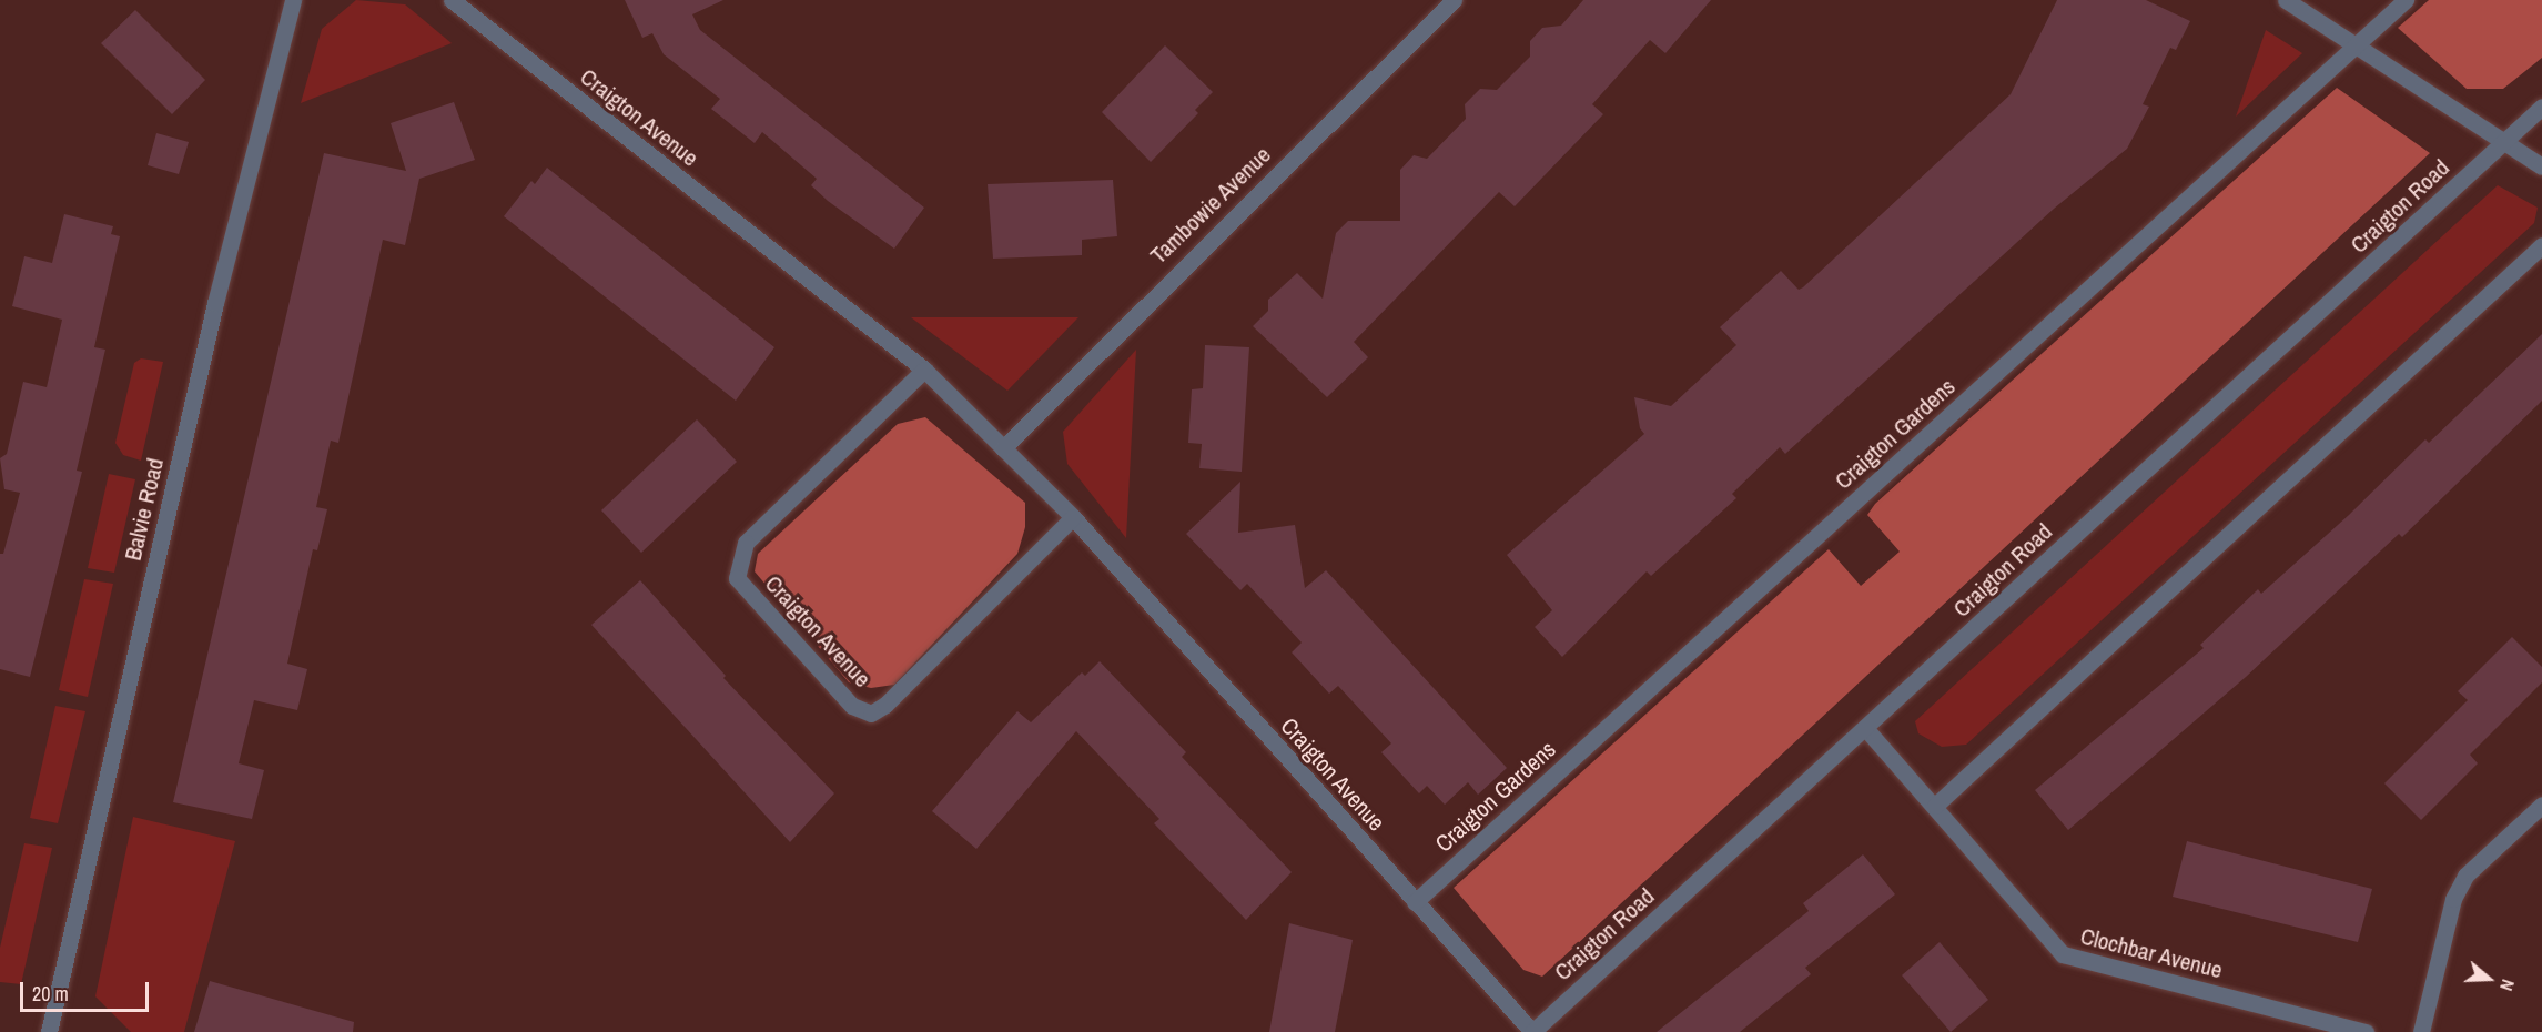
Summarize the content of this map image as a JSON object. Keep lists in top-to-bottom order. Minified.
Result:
{"streets":{"street":["Craigton Avenue","Tambowie Avenue","Craigton Road","Craigton Gardens","Balvie Road","Clochbar Avenue"]},"crossings":[["Craigton Avenue","Tambowie Avenue"],["Craigton Avenue","Craigton Road"],["Craigton Avenue","Craigton Gardens"],["Craigton Road","Clochbar Avenue"]],"scale_bar":"20 m","north":"right"}
